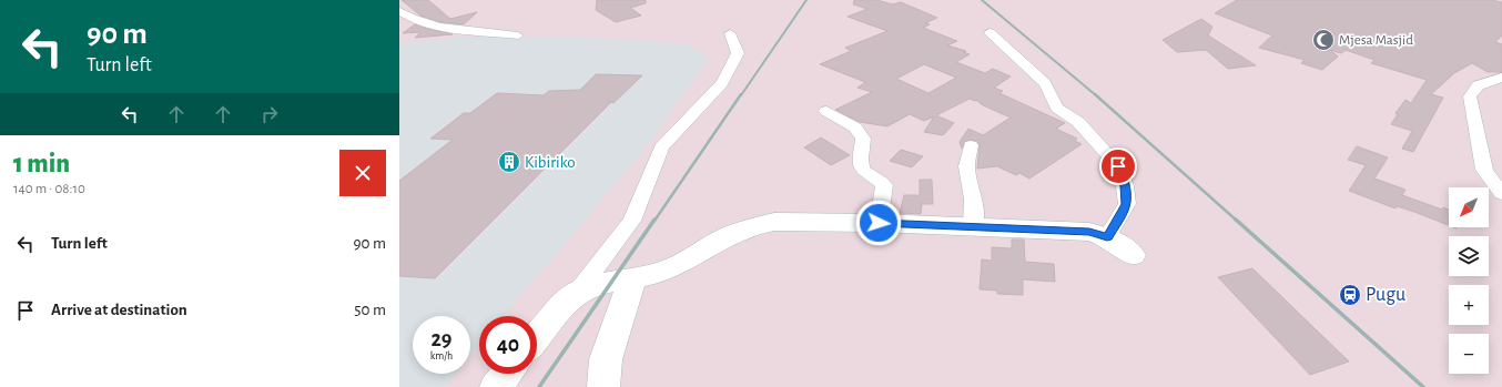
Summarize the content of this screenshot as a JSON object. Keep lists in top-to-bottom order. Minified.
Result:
{"places":{"mosque":["Mjesa Masjid"],"building":["Kibiriko"],"station":["Pugu"]},"north":"bottom left","page":{"turn":["90 m","Turn left"],"heading":["1 min","140 m · 08:10"],"map_buttons":["+","−"],"list":[{"name":"Turn left","value":"90 m"},{"name":"Arrive at destination","value":"50 m"}],"speed":"29 km/h","limit":"40"}}
